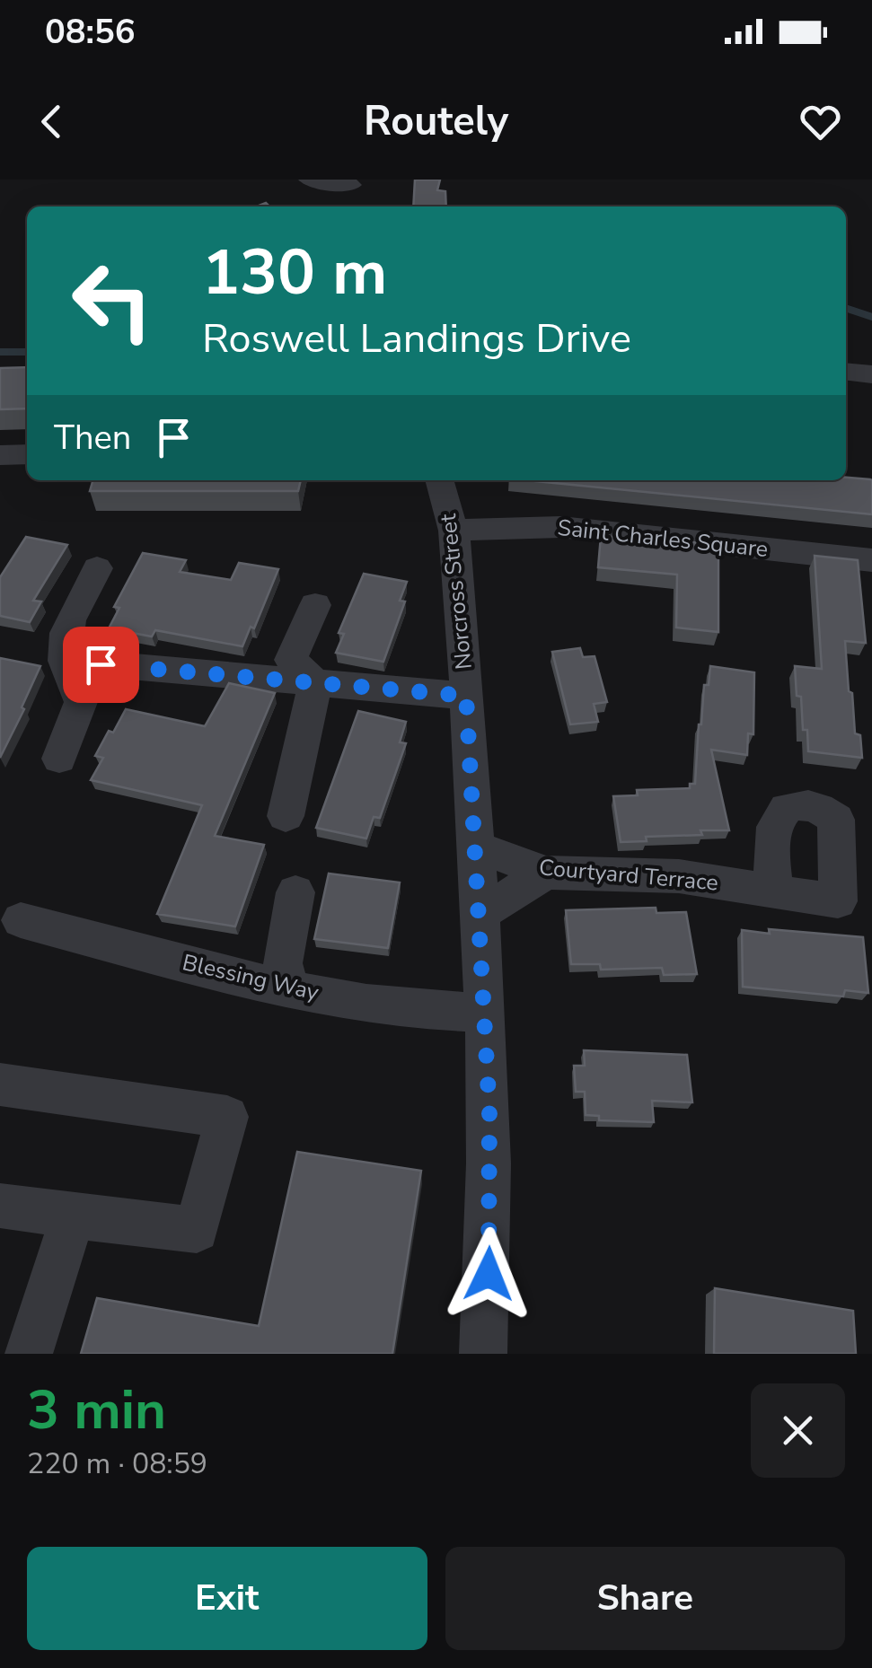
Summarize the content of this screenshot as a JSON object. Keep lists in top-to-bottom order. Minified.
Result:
{"streets":{"street":["Saint Charles Square","Norcross Street","Courtyard Terrace","Blessing Way"]},"crossings":[["Saint Charles Square","Norcross Street"],["Norcross Street","Courtyard Terrace"],["Norcross Street","Blessing Way"]],"page":{"status":"08:56","header":"Routely","turn":["130 m","Roswell Landings Drive"],"then":"Then","heading":["3 min","220 m · 08:59"],"buttons":["Exit","Share"]}}
